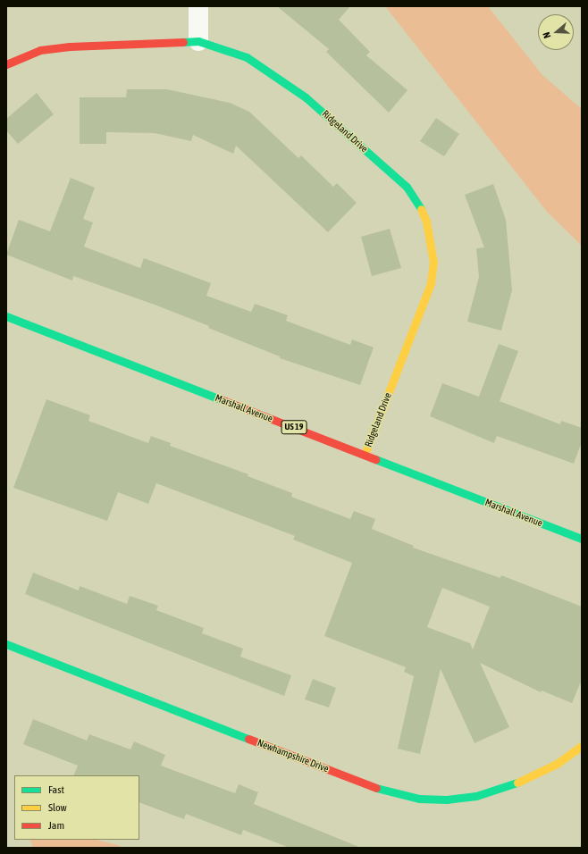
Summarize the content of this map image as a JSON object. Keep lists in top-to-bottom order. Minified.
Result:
{"streets":{"street":["Ridgeland Drive","Marshall Avenue","US 19","Newhampshire Drive"]},"crossings":[["Ridgeland Drive","Marshall Avenue"]],"legend":["Fast","Slow","Jam"],"north":"left"}
